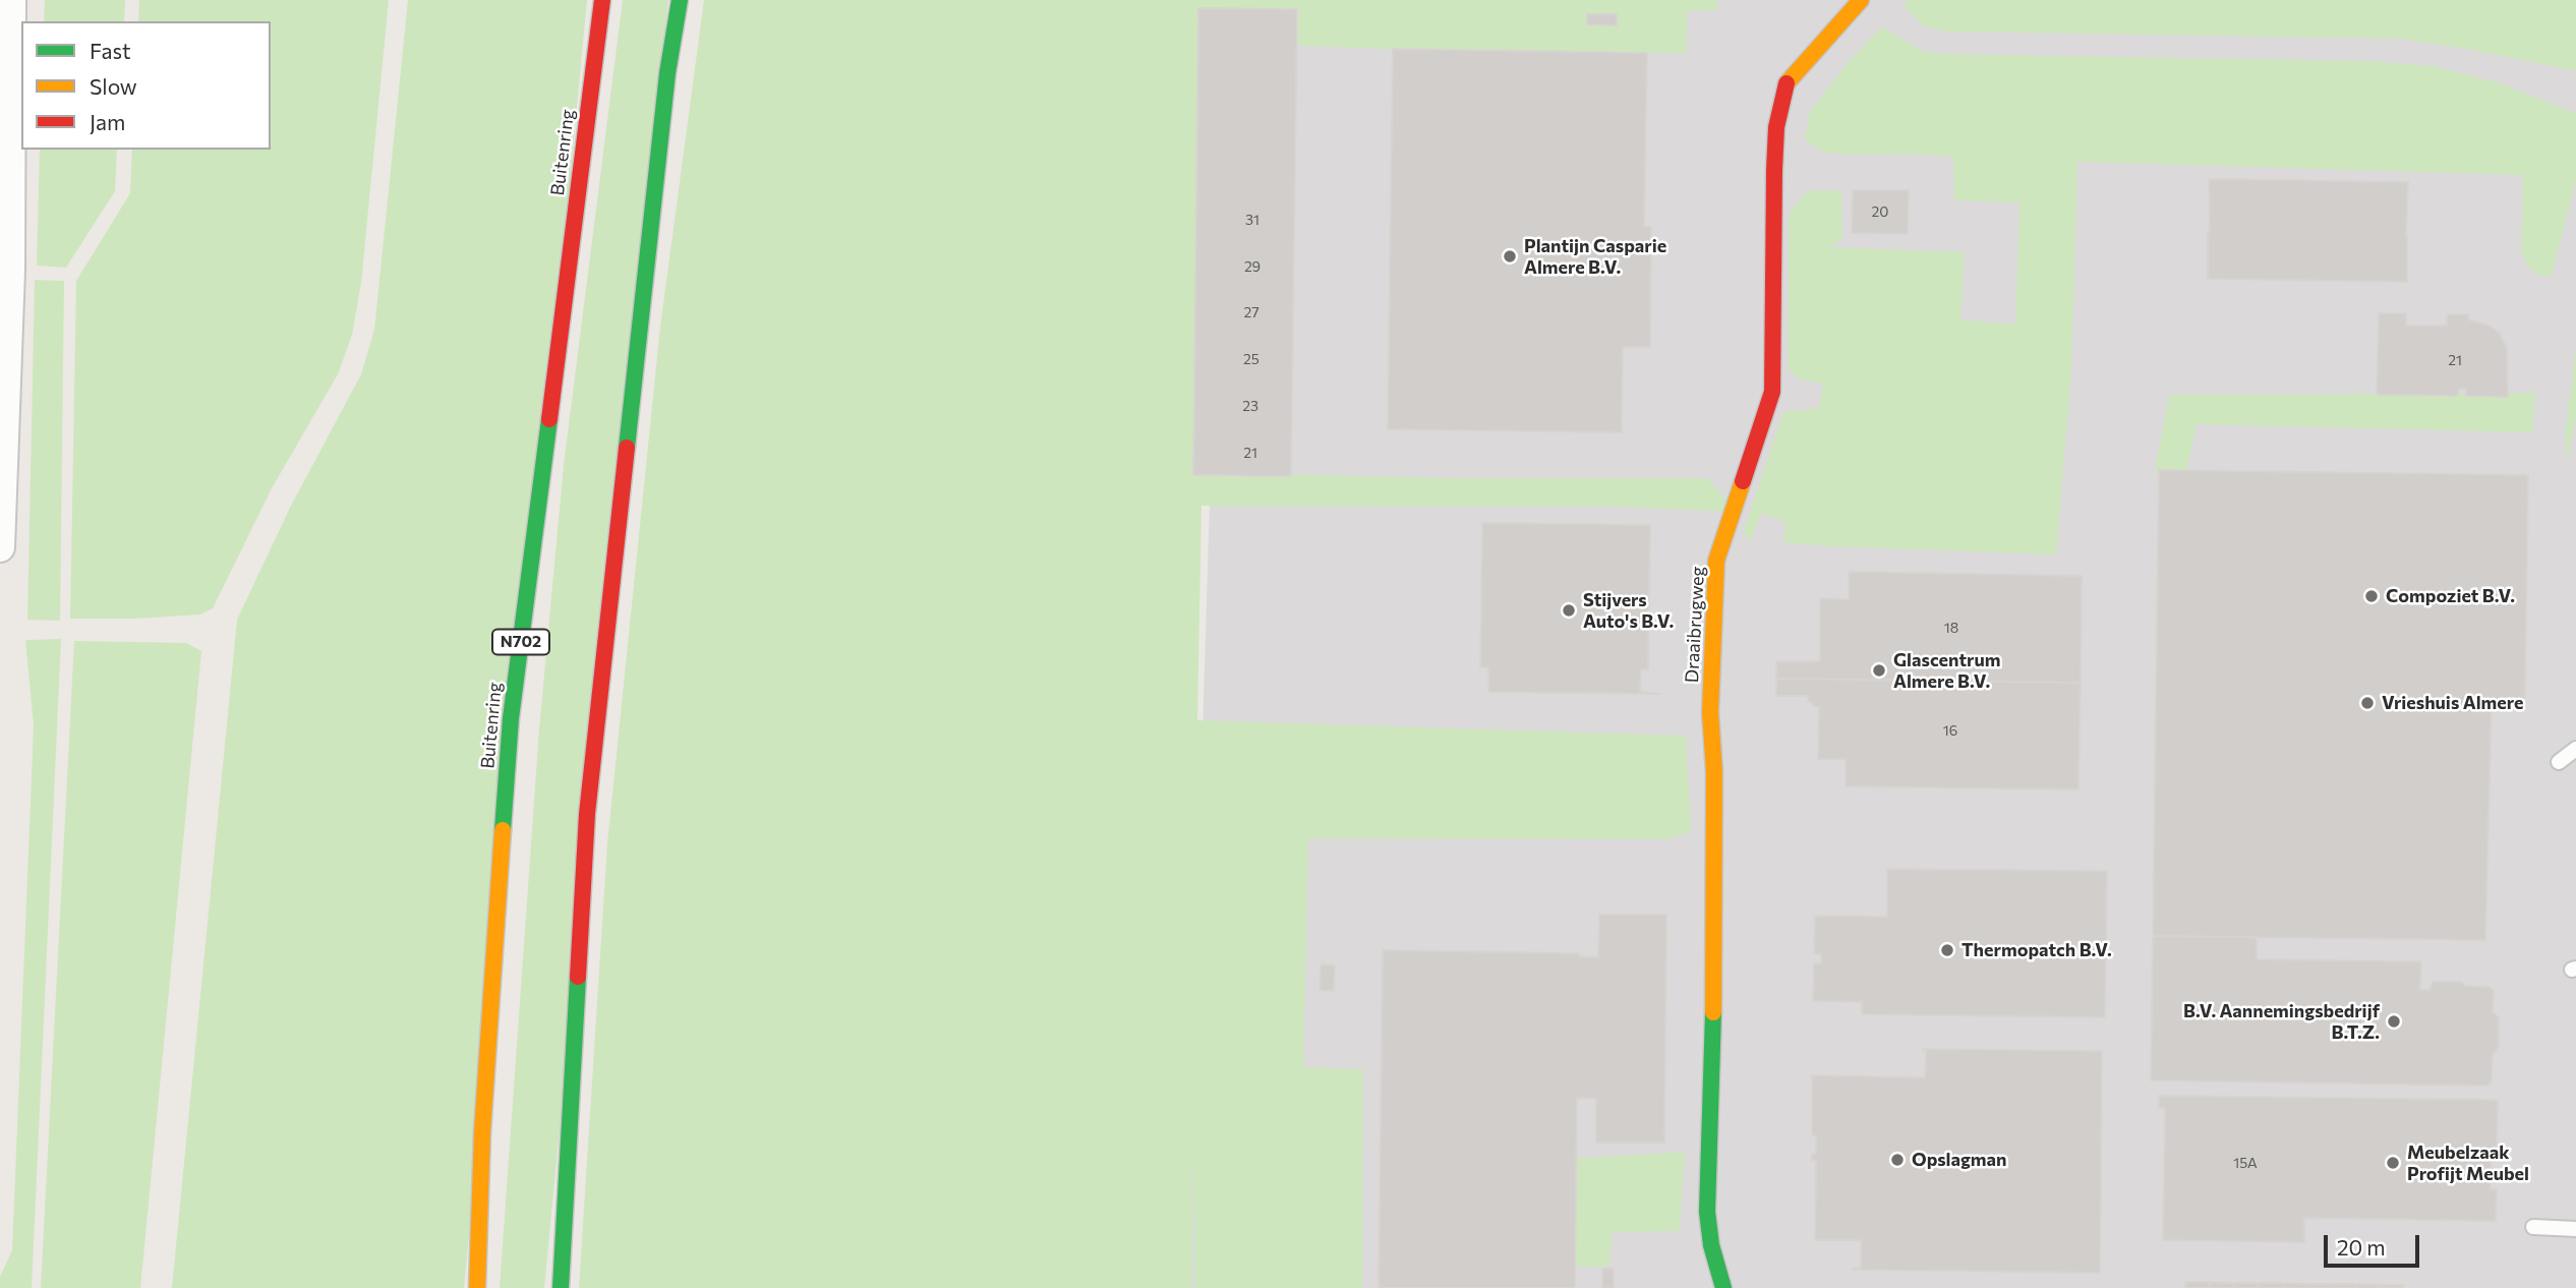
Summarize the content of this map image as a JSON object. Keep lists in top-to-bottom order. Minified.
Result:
{"streets":{"main road":["Buitenring","Draaibrugweg","N702"]},"places":["Plantijn Casparie Almere B.V.","Compoziet B.V.","Stijvers Auto's B.V.","Glascentrum Almere B.V.","Vrieshuis Almere","Thermopatch B.V.","B.V. Aannemingsbedrijf B.T.Z.","Opslagman","Meubelzaak Profijt Meubel"],"house_numbers":["20","31","29","27","25","21","23","21","18","16","15A"],"legend":["Fast","Slow","Jam"],"scale_bar":"20 m"}
